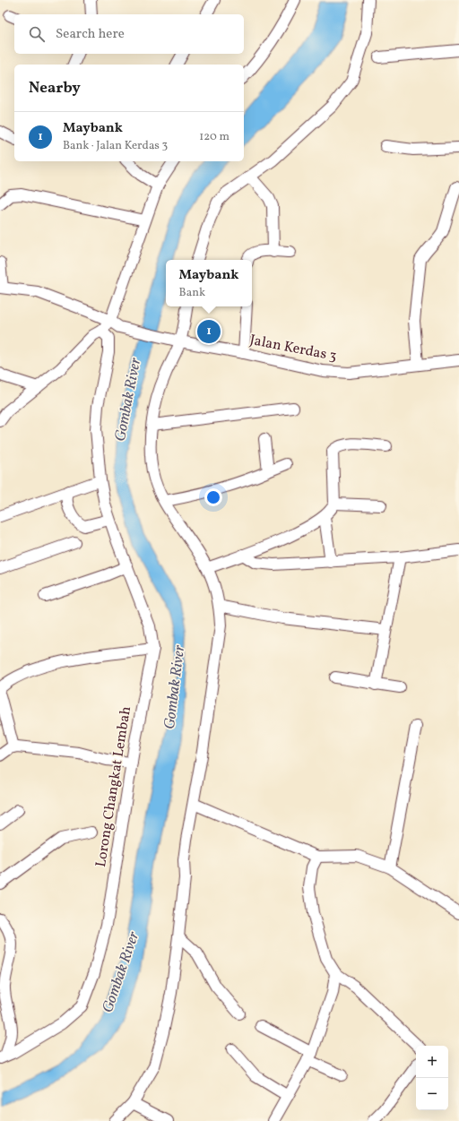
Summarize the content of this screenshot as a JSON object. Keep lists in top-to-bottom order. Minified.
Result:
{"streets":{"street":["Jalan Kerdas 3","Lorong Changkat Lembah"]},"water":["Gombak River"],"page":{"search":"Search here","heading":"Nearby","list":[{"mark":"1","name":"Maybank","note":"Bank · Jalan Kerdas 3","value":"120 m"}],"popup":["Maybank","Bank"],"pins":"1","map_buttons":["+","−"]}}
